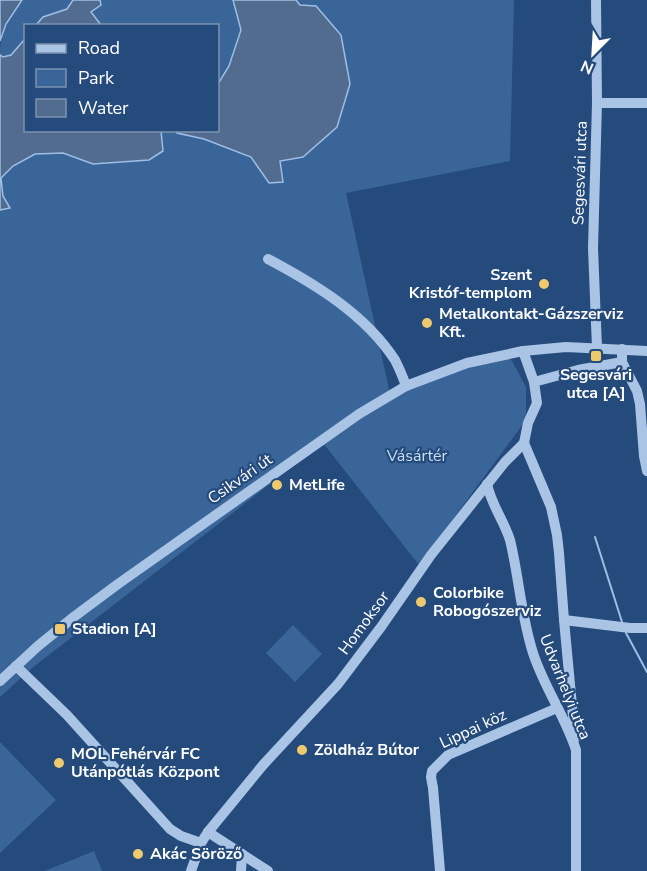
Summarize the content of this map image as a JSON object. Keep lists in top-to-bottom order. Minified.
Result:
{"streets":{"street":["Segesvári utca","Csikvári út","Homoksor","Udvarhelyi utca","Lippai köz"]},"crossings":[["Segesvári utca","Csikvári út"],["Csikvári út","Homoksor"],["Homoksor","Udvarhelyi utca"],["Udvarhelyi utca","Lippai köz"]],"parks":["Vásártér"],"places":{"other":["Szent Kristóf-templom","Metalkontakt-Gázszerviz Kft.","MetLife","Colorbike Robogószerviz","Zöldház Bútor","MOL Fehérvár FC Utánpótlás Központ","Akác Söröző"],"transit":["Segesvári utca [A]","Stadion [A]"]},"legend":["Road","Park","Water"],"north":"bottom left"}
